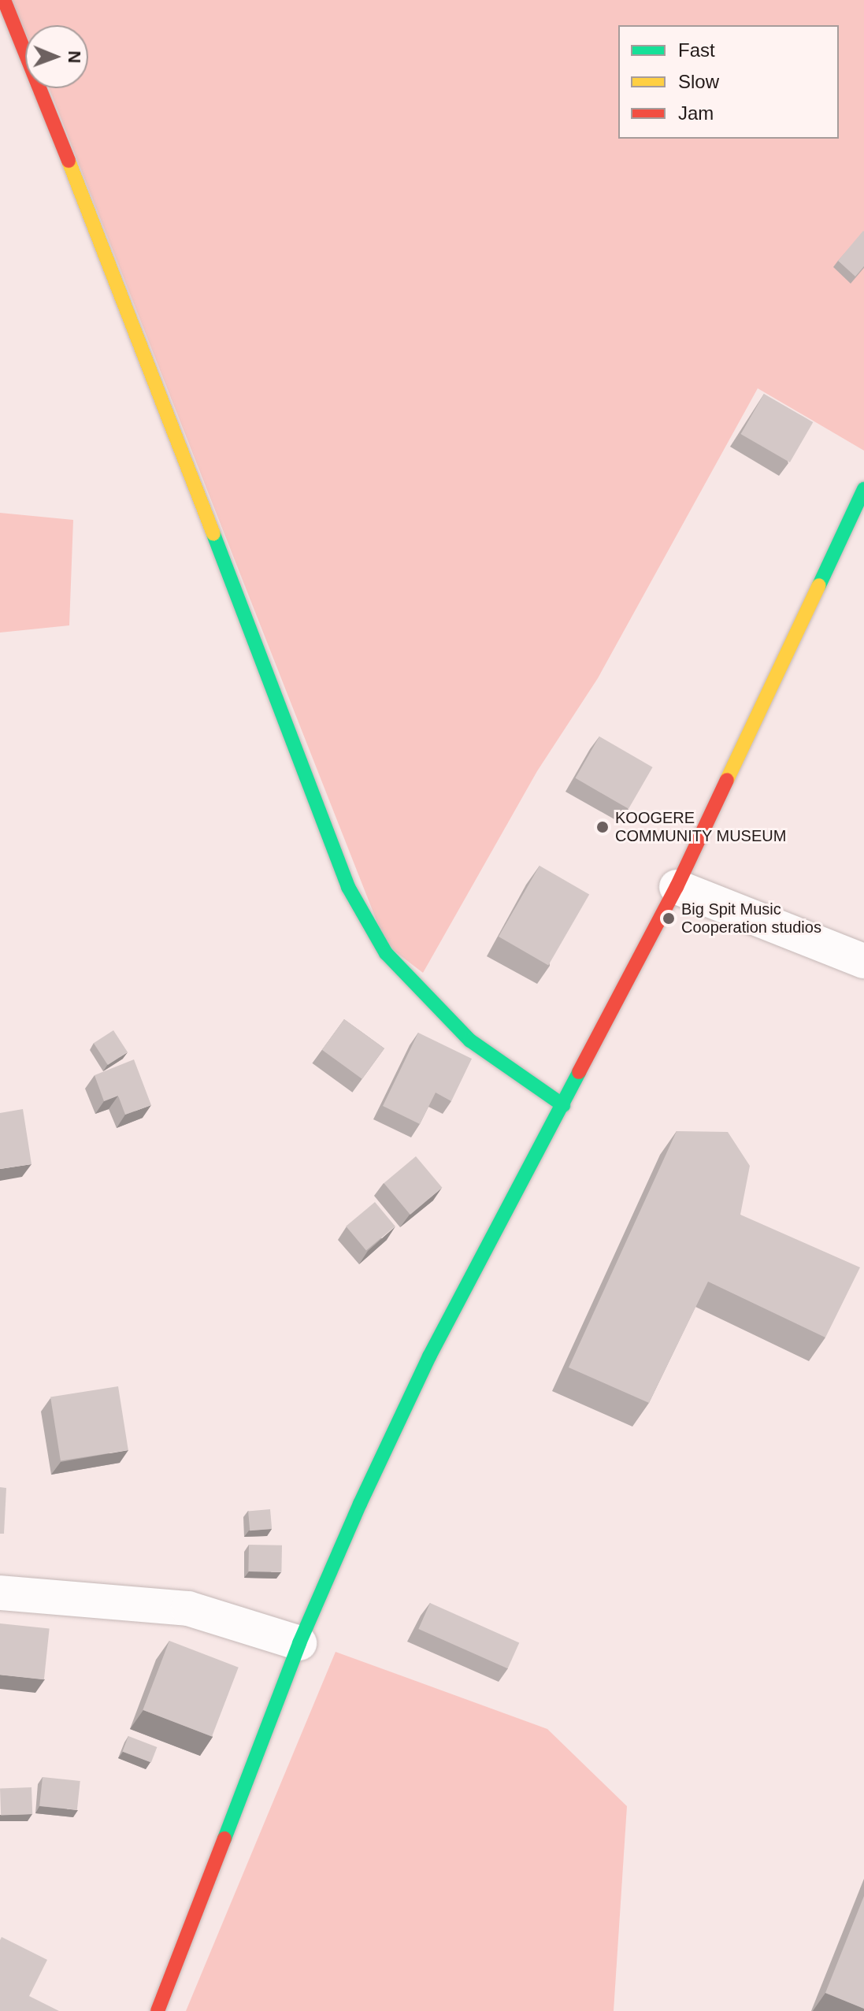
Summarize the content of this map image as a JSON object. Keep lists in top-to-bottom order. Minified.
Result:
{"places":["KOOGERE COMMUNITY MUSEUM","Big Spit Music Cooperation studios"],"legend":["Fast","Slow","Jam"],"north":"right"}
